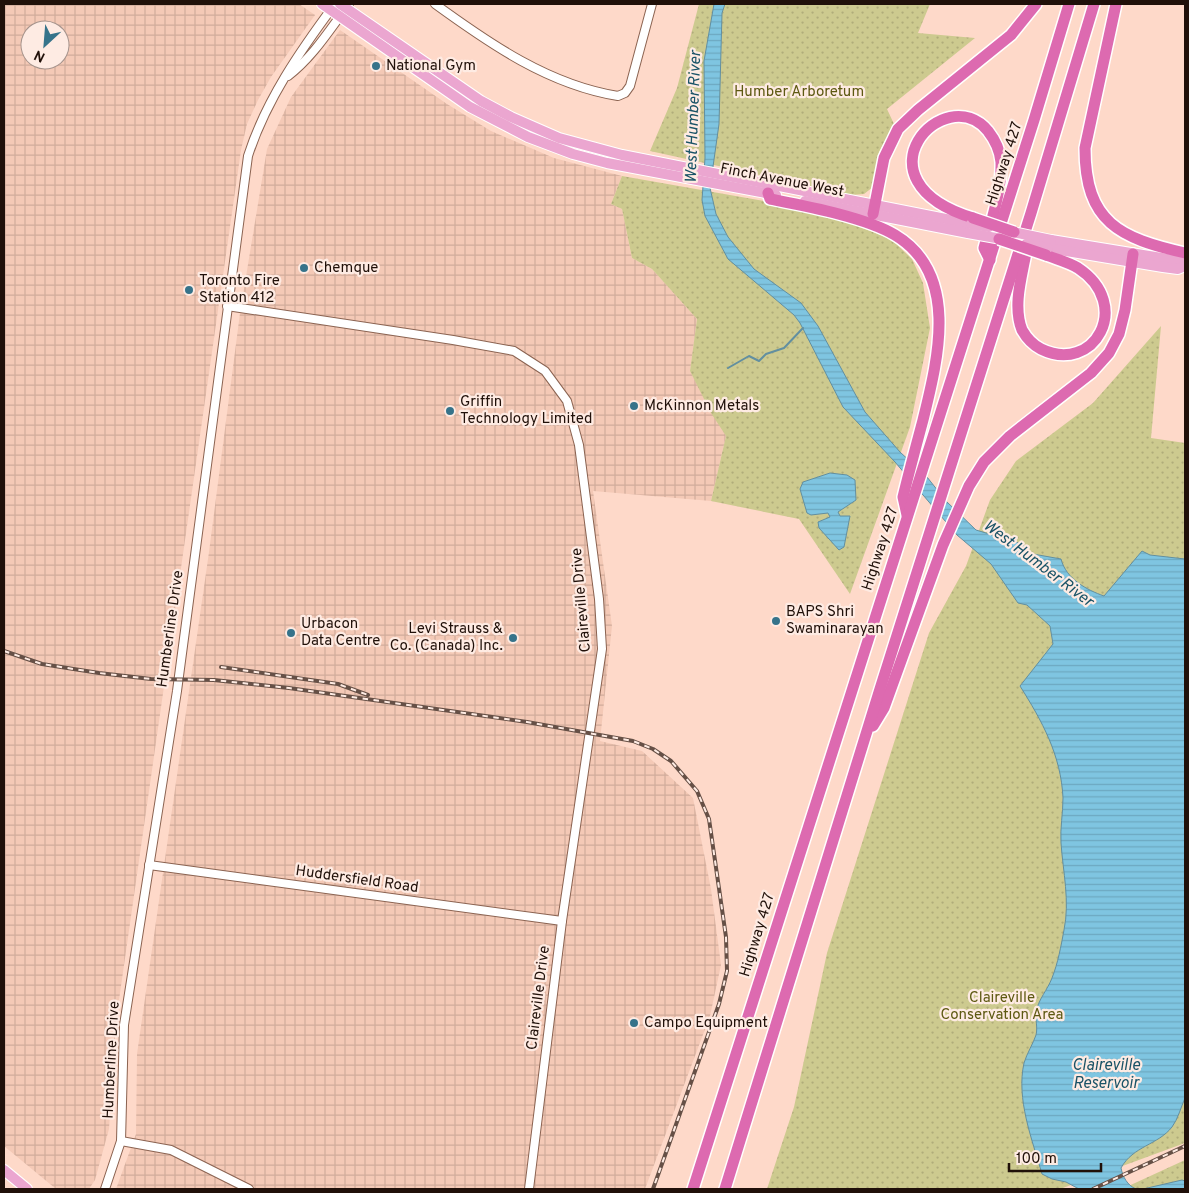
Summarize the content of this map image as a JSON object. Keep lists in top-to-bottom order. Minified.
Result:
{"streets":{"highway":["Highway 427"],"main road":["Finch Avenue West"],"street":["Claireville Drive","Humberline Drive","Huddersfield Road"]},"crossings":[["Finch Avenue West","Humberline Drive"],["Claireville Drive","Humberline Drive"],["Claireville Drive","Huddersfield Road"],["Humberline Drive","Huddersfield Road"]],"water":["West Humber River","Claireville Reservoir"],"parks":["Humber Arboretum","Claireville Conservation Area"],"places":["National Gym","Chemque","Toronto Fire Station 412","McKinnon Metals","Griffin Technology Limited","BAPS Shri Swaminarayan","Urbacon Data Centre","Levi Strauss & Co. (Canada) Inc.","Campo Equipment"],"scale_bar":"100 m","north":"bottom left"}
